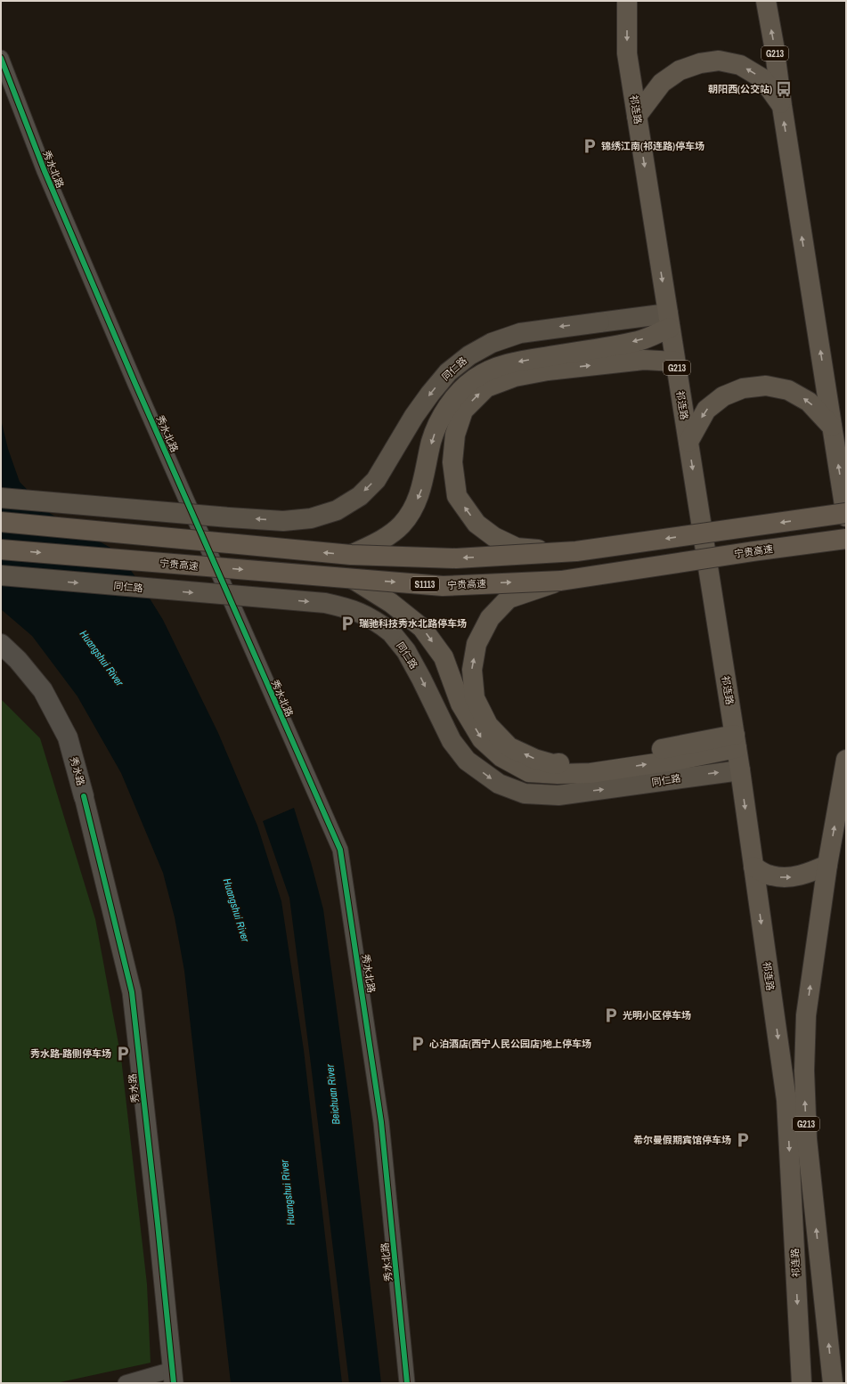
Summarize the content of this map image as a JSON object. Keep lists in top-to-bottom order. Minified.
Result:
{"streets":{"highway":["G213","祁连路","宁贵高速","S1113"],"main road":["同仁路","秀水路"],"street":["秀水北路"]},"crossings":[["祁连路","同仁路"]],"water":["Huangshui River","Beichuan River"],"places":{"bus stop":["朝阳西(公交站)"],"parking":["锦绣江南(祁连路)停车场","瑞驰科技秀水北路停车场","光明小区停车场","心泊酒店(西宁人民公园店)地上停车场","秀水路-路侧停车场","希尔曼假期宾馆停车场"]}}
